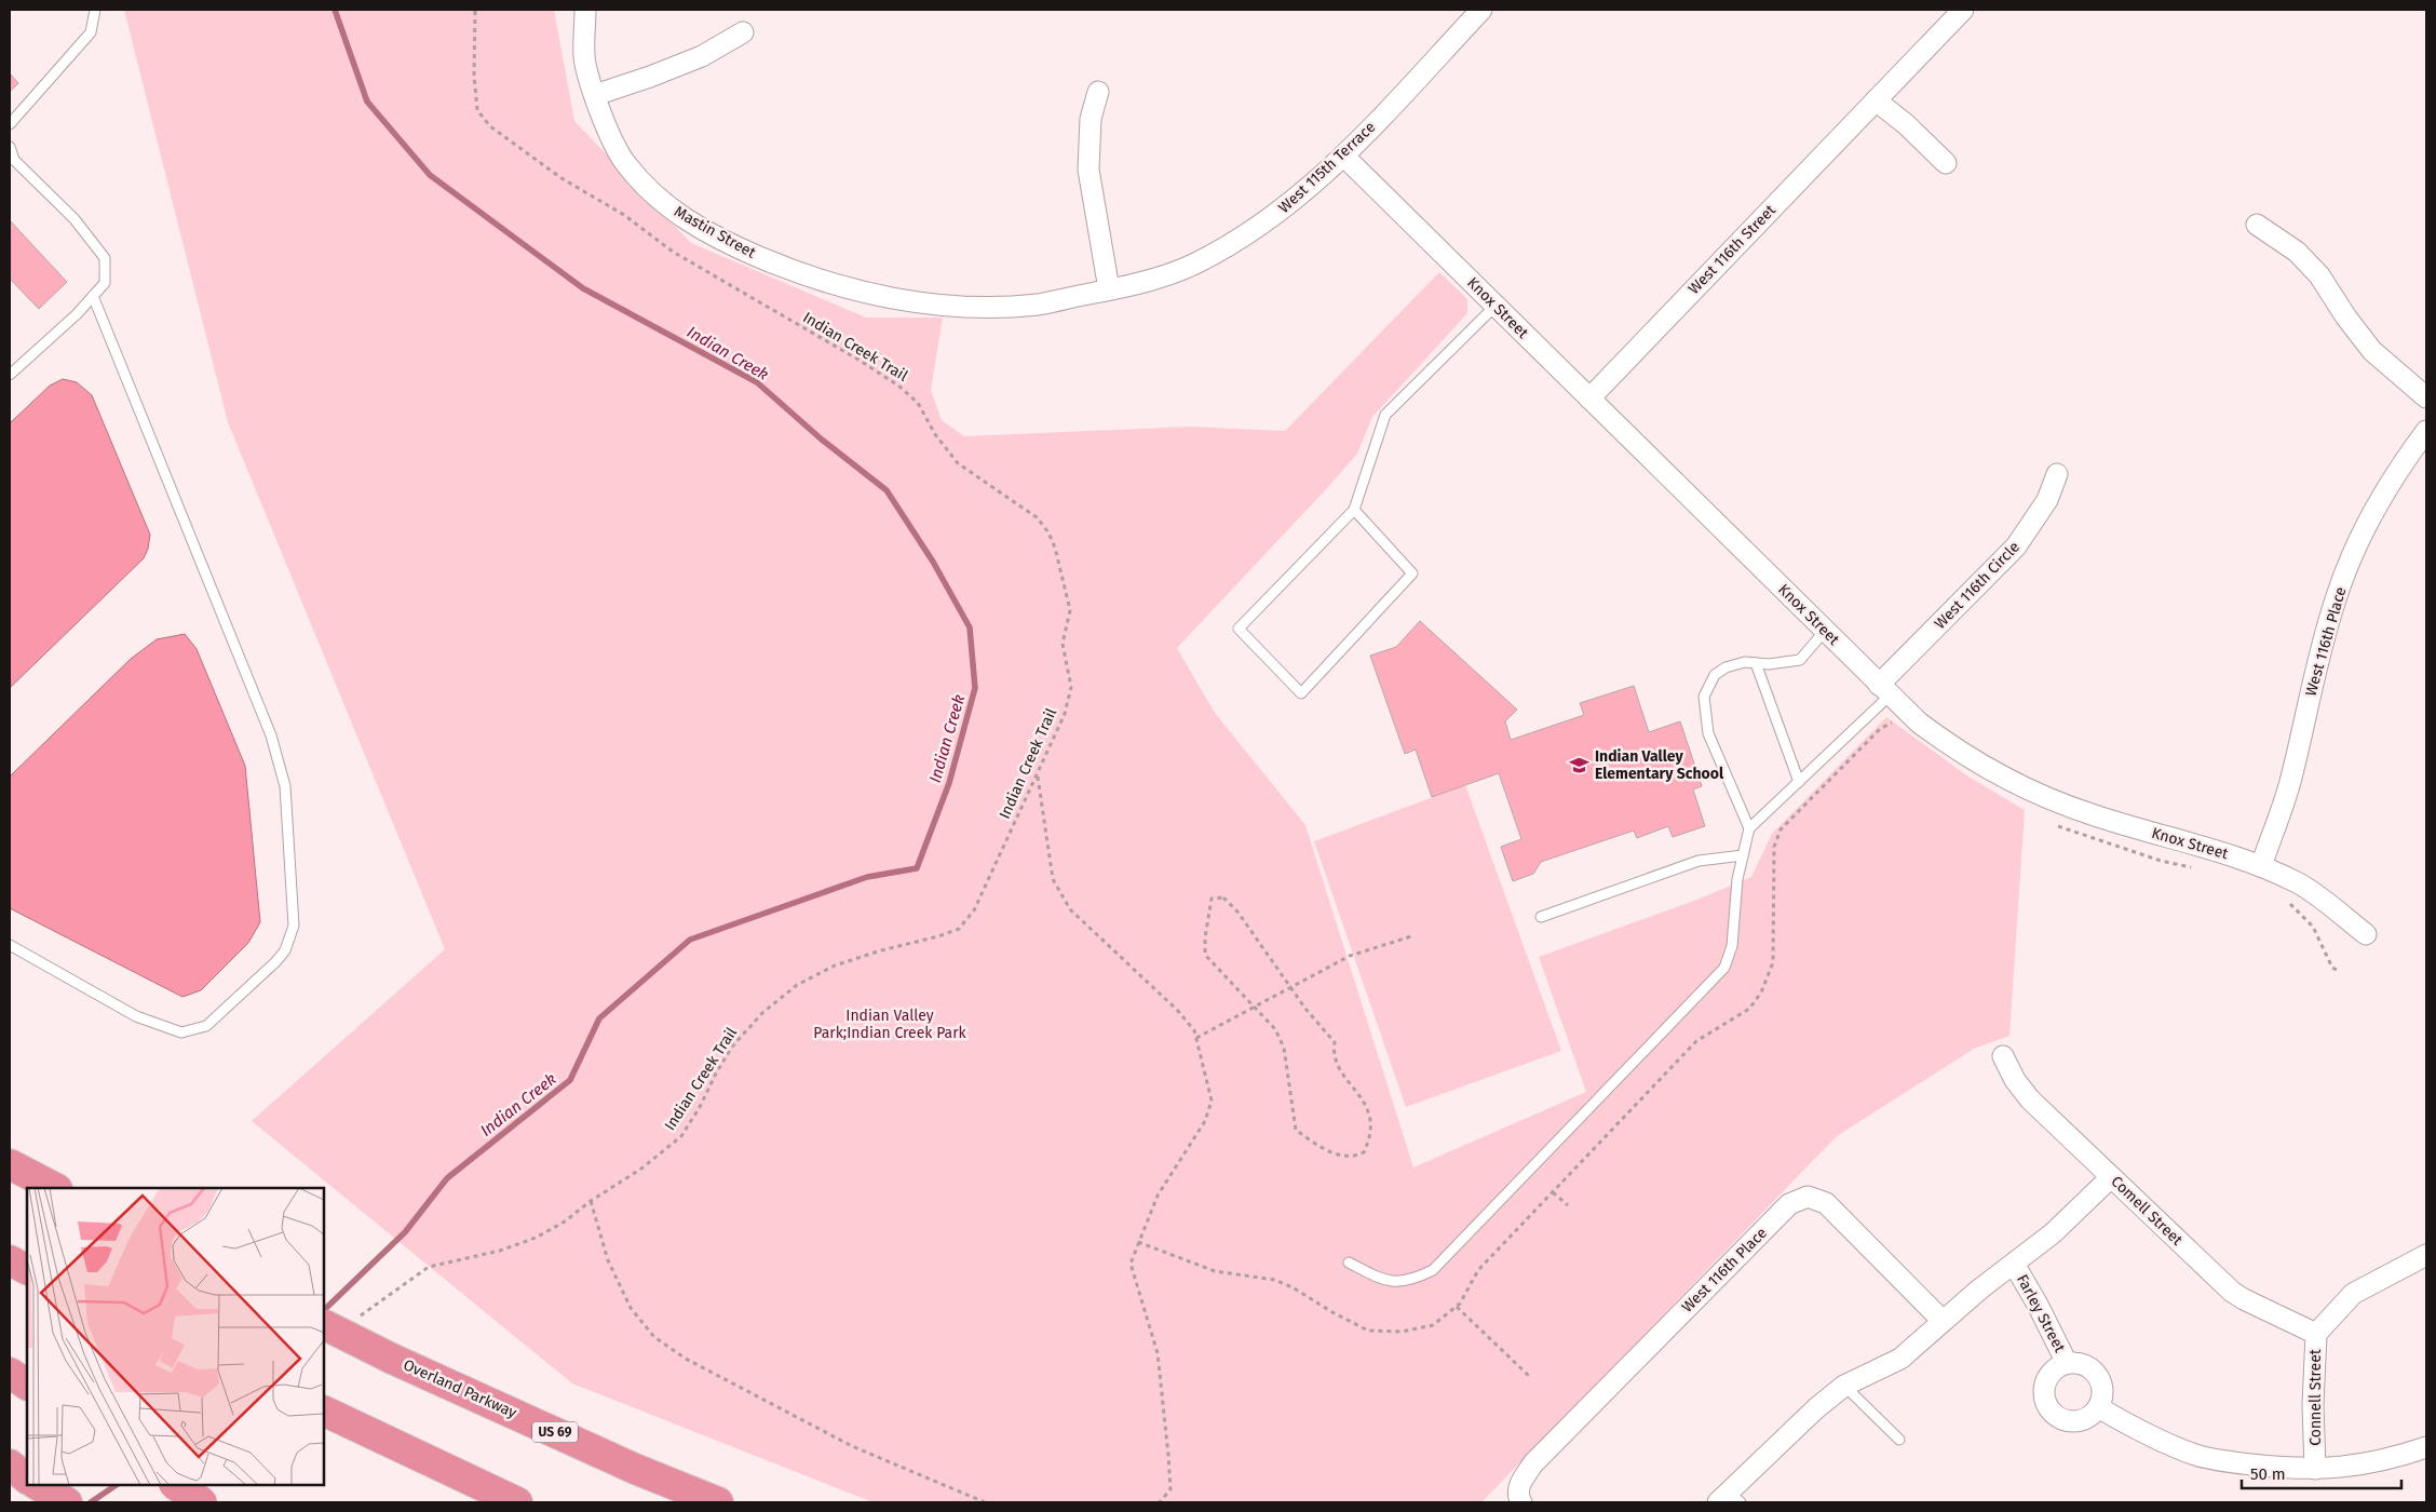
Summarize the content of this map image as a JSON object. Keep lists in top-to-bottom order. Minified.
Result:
{"streets":{"highway":["Overland Parkway","US 69"],"street":["West 115th Terrace","Mastin Street","West 116th Street","Knox Street","West 116th Circle","West 116th Place","Comell Street","Farley Street","Connell Street"],"path":["Indian Creek Trail"]},"crossings":[["West 115th Terrace","Mastin Street"],["West 115th Terrace","Knox Street"],["West 116th Street","Knox Street"],["Knox Street","West 116th Circle"],["Knox Street","West 116th Place"],["Comell Street","Connell Street"]],"water":["Indian Creek"],"parks":["Indian Valley Park;Indian Creek Park"],"places":{"school or university":["Indian Valley Elementary School"]},"scale_bar":"50 m"}
